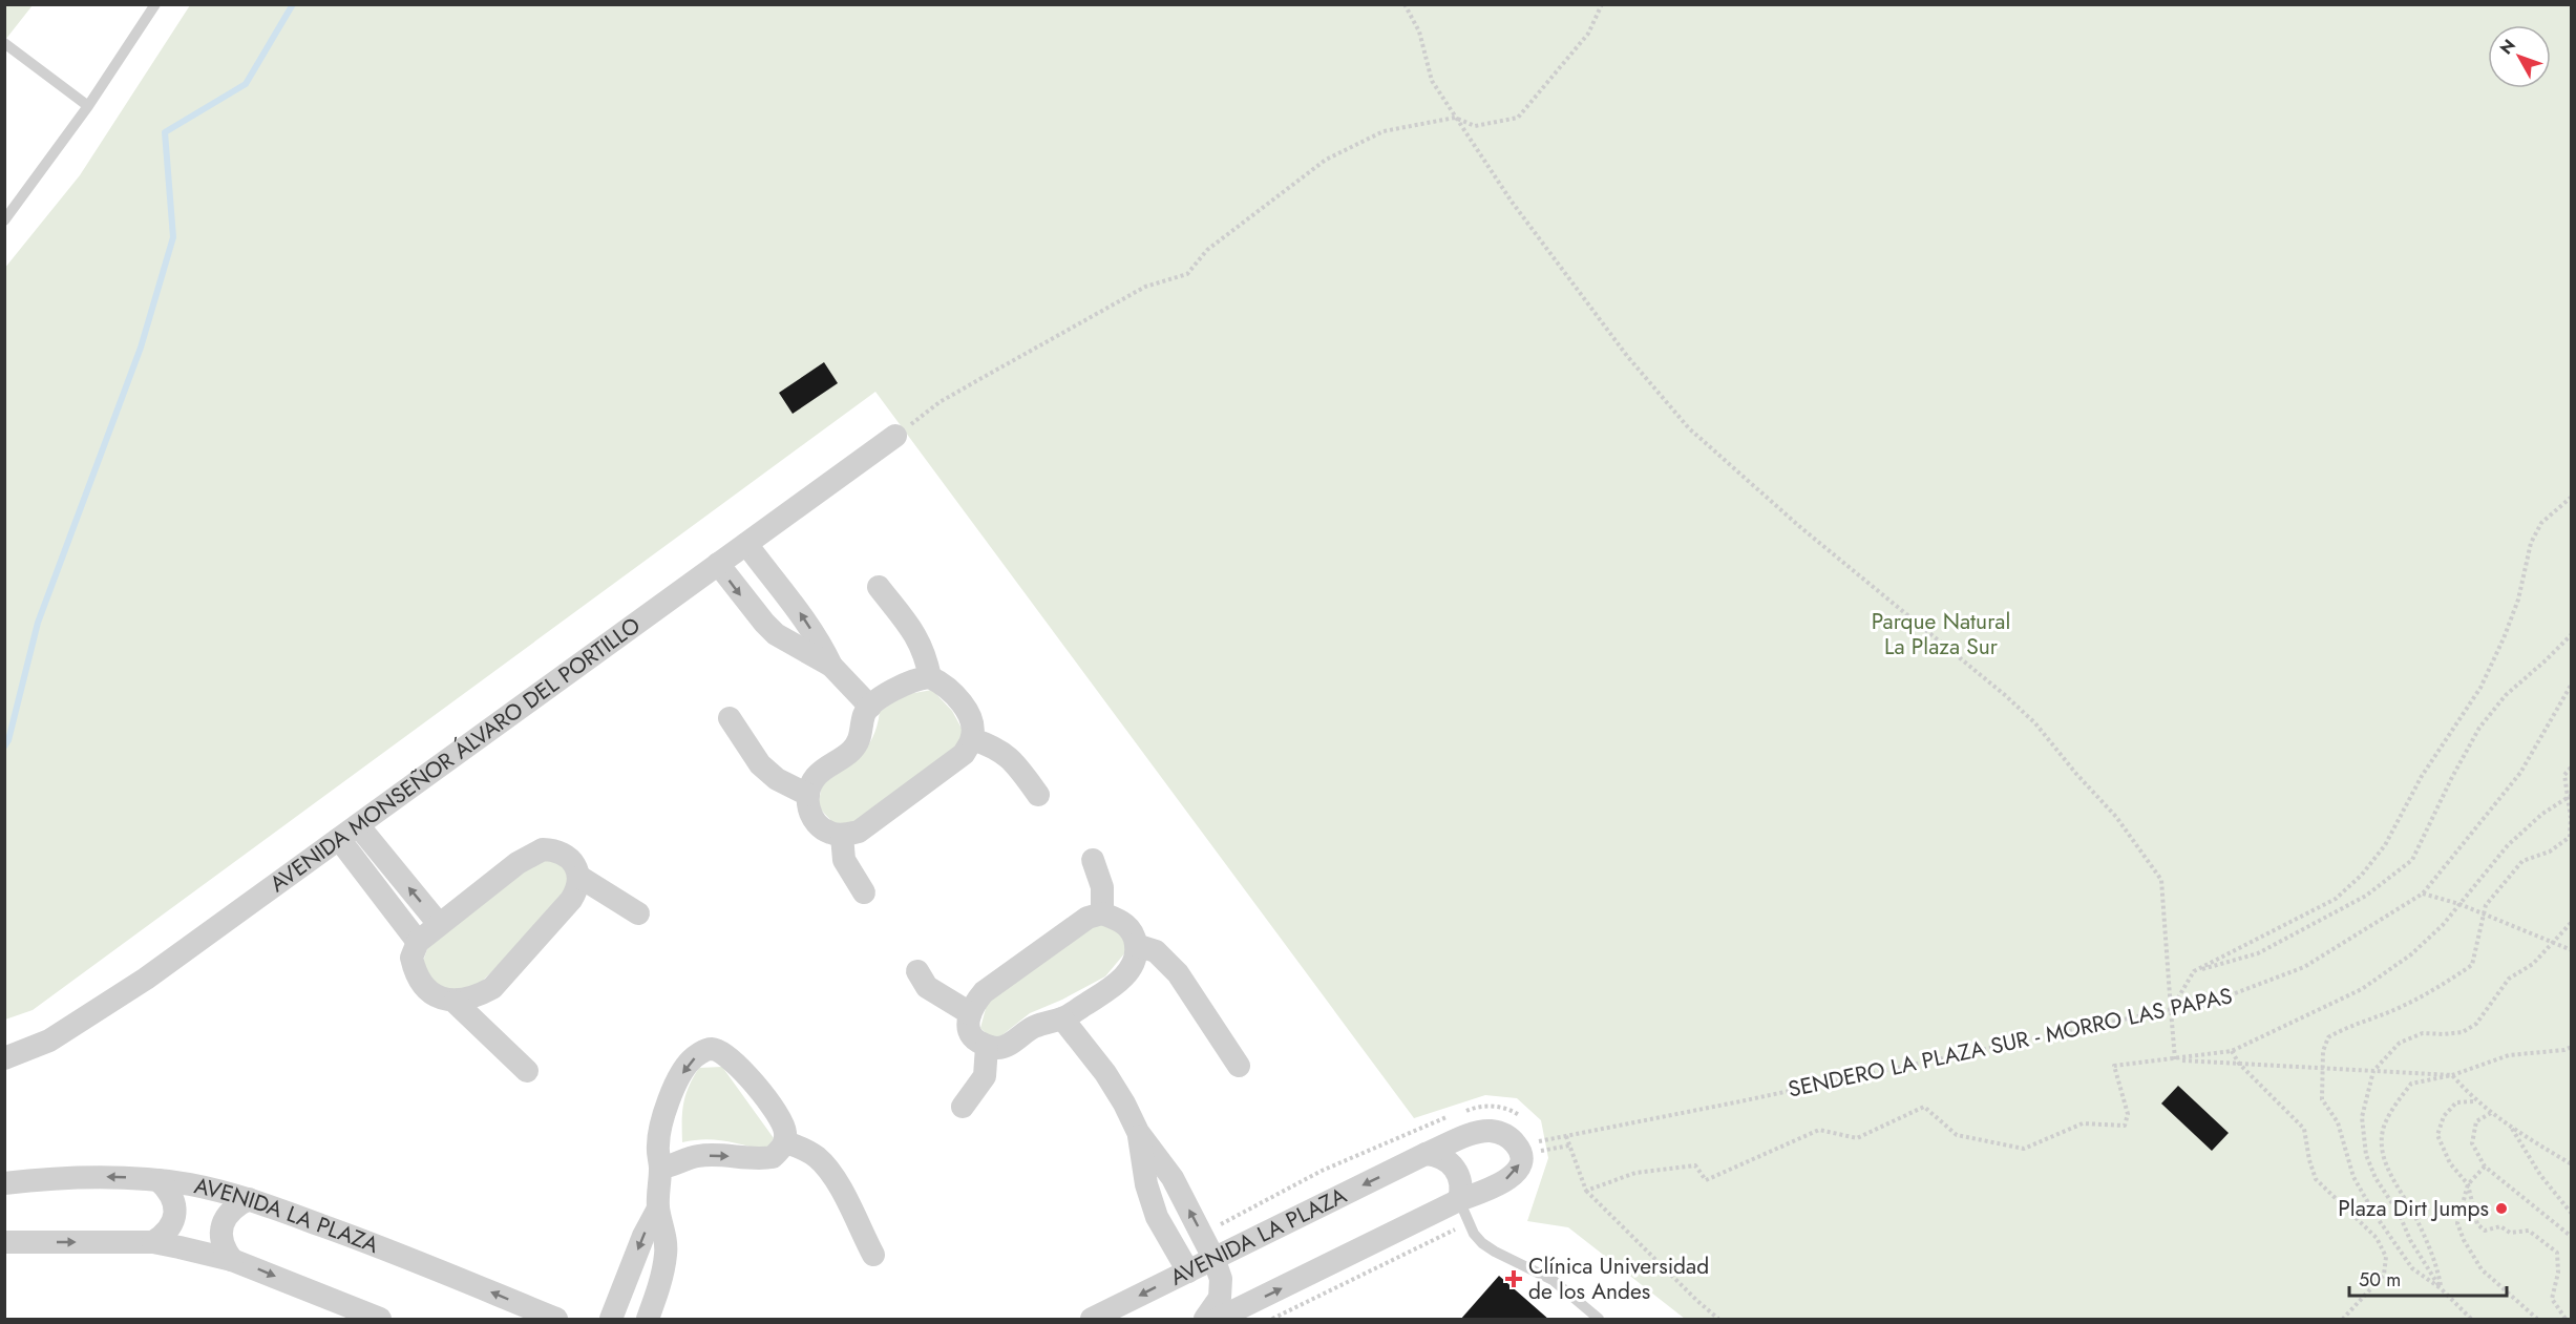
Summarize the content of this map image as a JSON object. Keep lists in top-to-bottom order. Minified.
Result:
{"streets":{"street":["AVENIDA MONSEÑOR ÁLVARO DEL PORTILLO","AVENIDA LA PLAZA"],"path":["SENDERO LA PLAZA SUR - MORRO LAS PAPAS"]},"parks":["Parque Natural La Plaza Sur"],"places":{"other":["Plaza Dirt Jumps"],"health":["Clínica Universidad de los Andes"]},"scale_bar":"50 m","north":"top left"}
